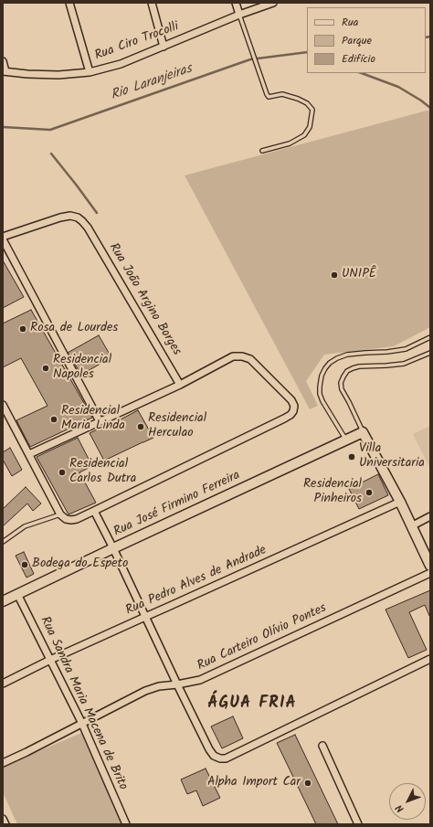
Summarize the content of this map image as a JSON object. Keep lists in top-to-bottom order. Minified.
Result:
{"streets":{"main road":["Rua José Firmino Ferreira"],"street":["Rua Ciro Trocolli","Rua João Argino Borges","Rua Pedro Alves de Andrade","Rua Carteiro Olívio Pontes","Rua Sandra Maria Macena de Brito"]},"crossings":[["Rua José Firmino Ferreira","Rua Sandra Maria Macena de Brito"],["Rua Pedro Alves de Andrade","Rua Sandra Maria Macena de Brito"],["Rua Carteiro Olívio Pontes","Rua Sandra Maria Macena de Brito"]],"districts":["ÁGUA FRIA"],"water":["Rio Laranjeiras"],"places":["UNIPÊ","Rosa de Lourdes","Residencial Napoles","Residencial Maria Linda","Residencial Herculao","Villa Universitaria","Residencial Carlos Dutra","Residencial Pinheiros","Bodega do Espeto","Alpha Import Car"],"legend":["Rua","Parque","Edifício"],"north":"bottom left"}
